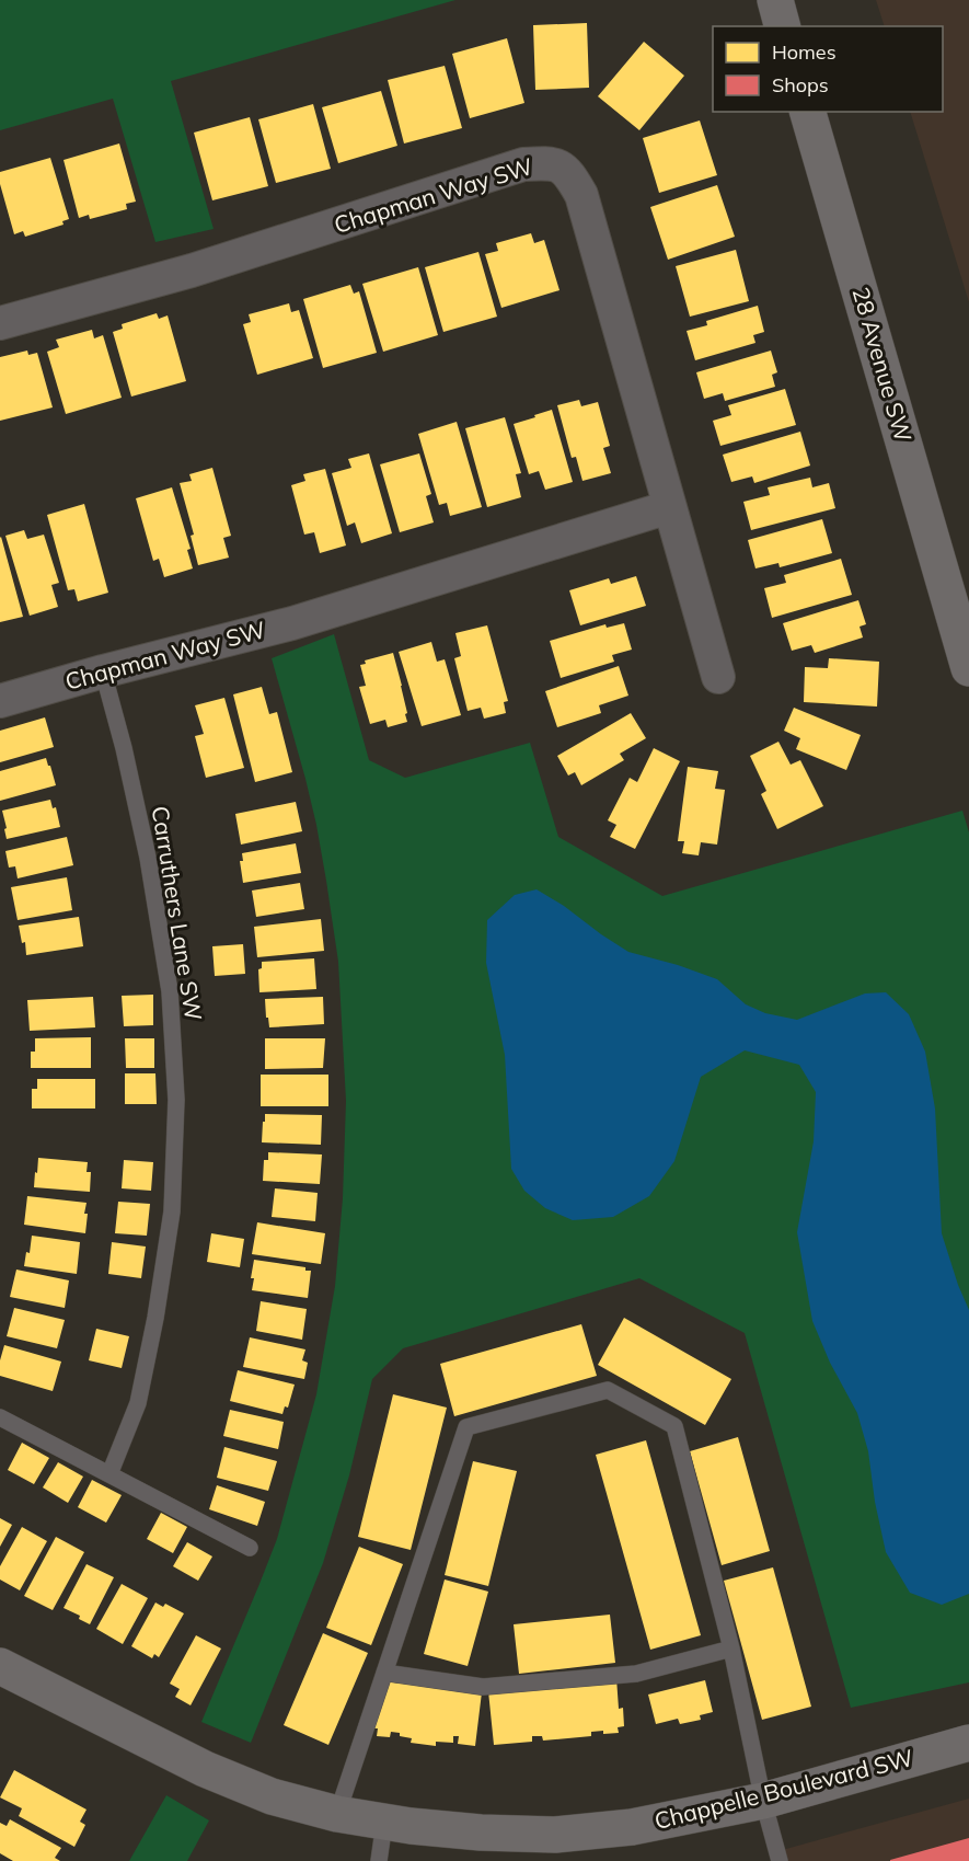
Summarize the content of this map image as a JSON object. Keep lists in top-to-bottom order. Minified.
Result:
{"streets":{"street":["Chapman Way SW","28 Avenue SW","Chappelle Boulevard SW"],"lane":["Carruthers Lane SW"]},"crossings":[["Chapman Way SW","Carruthers Lane SW"]],"legend":["Homes","Shops"]}
